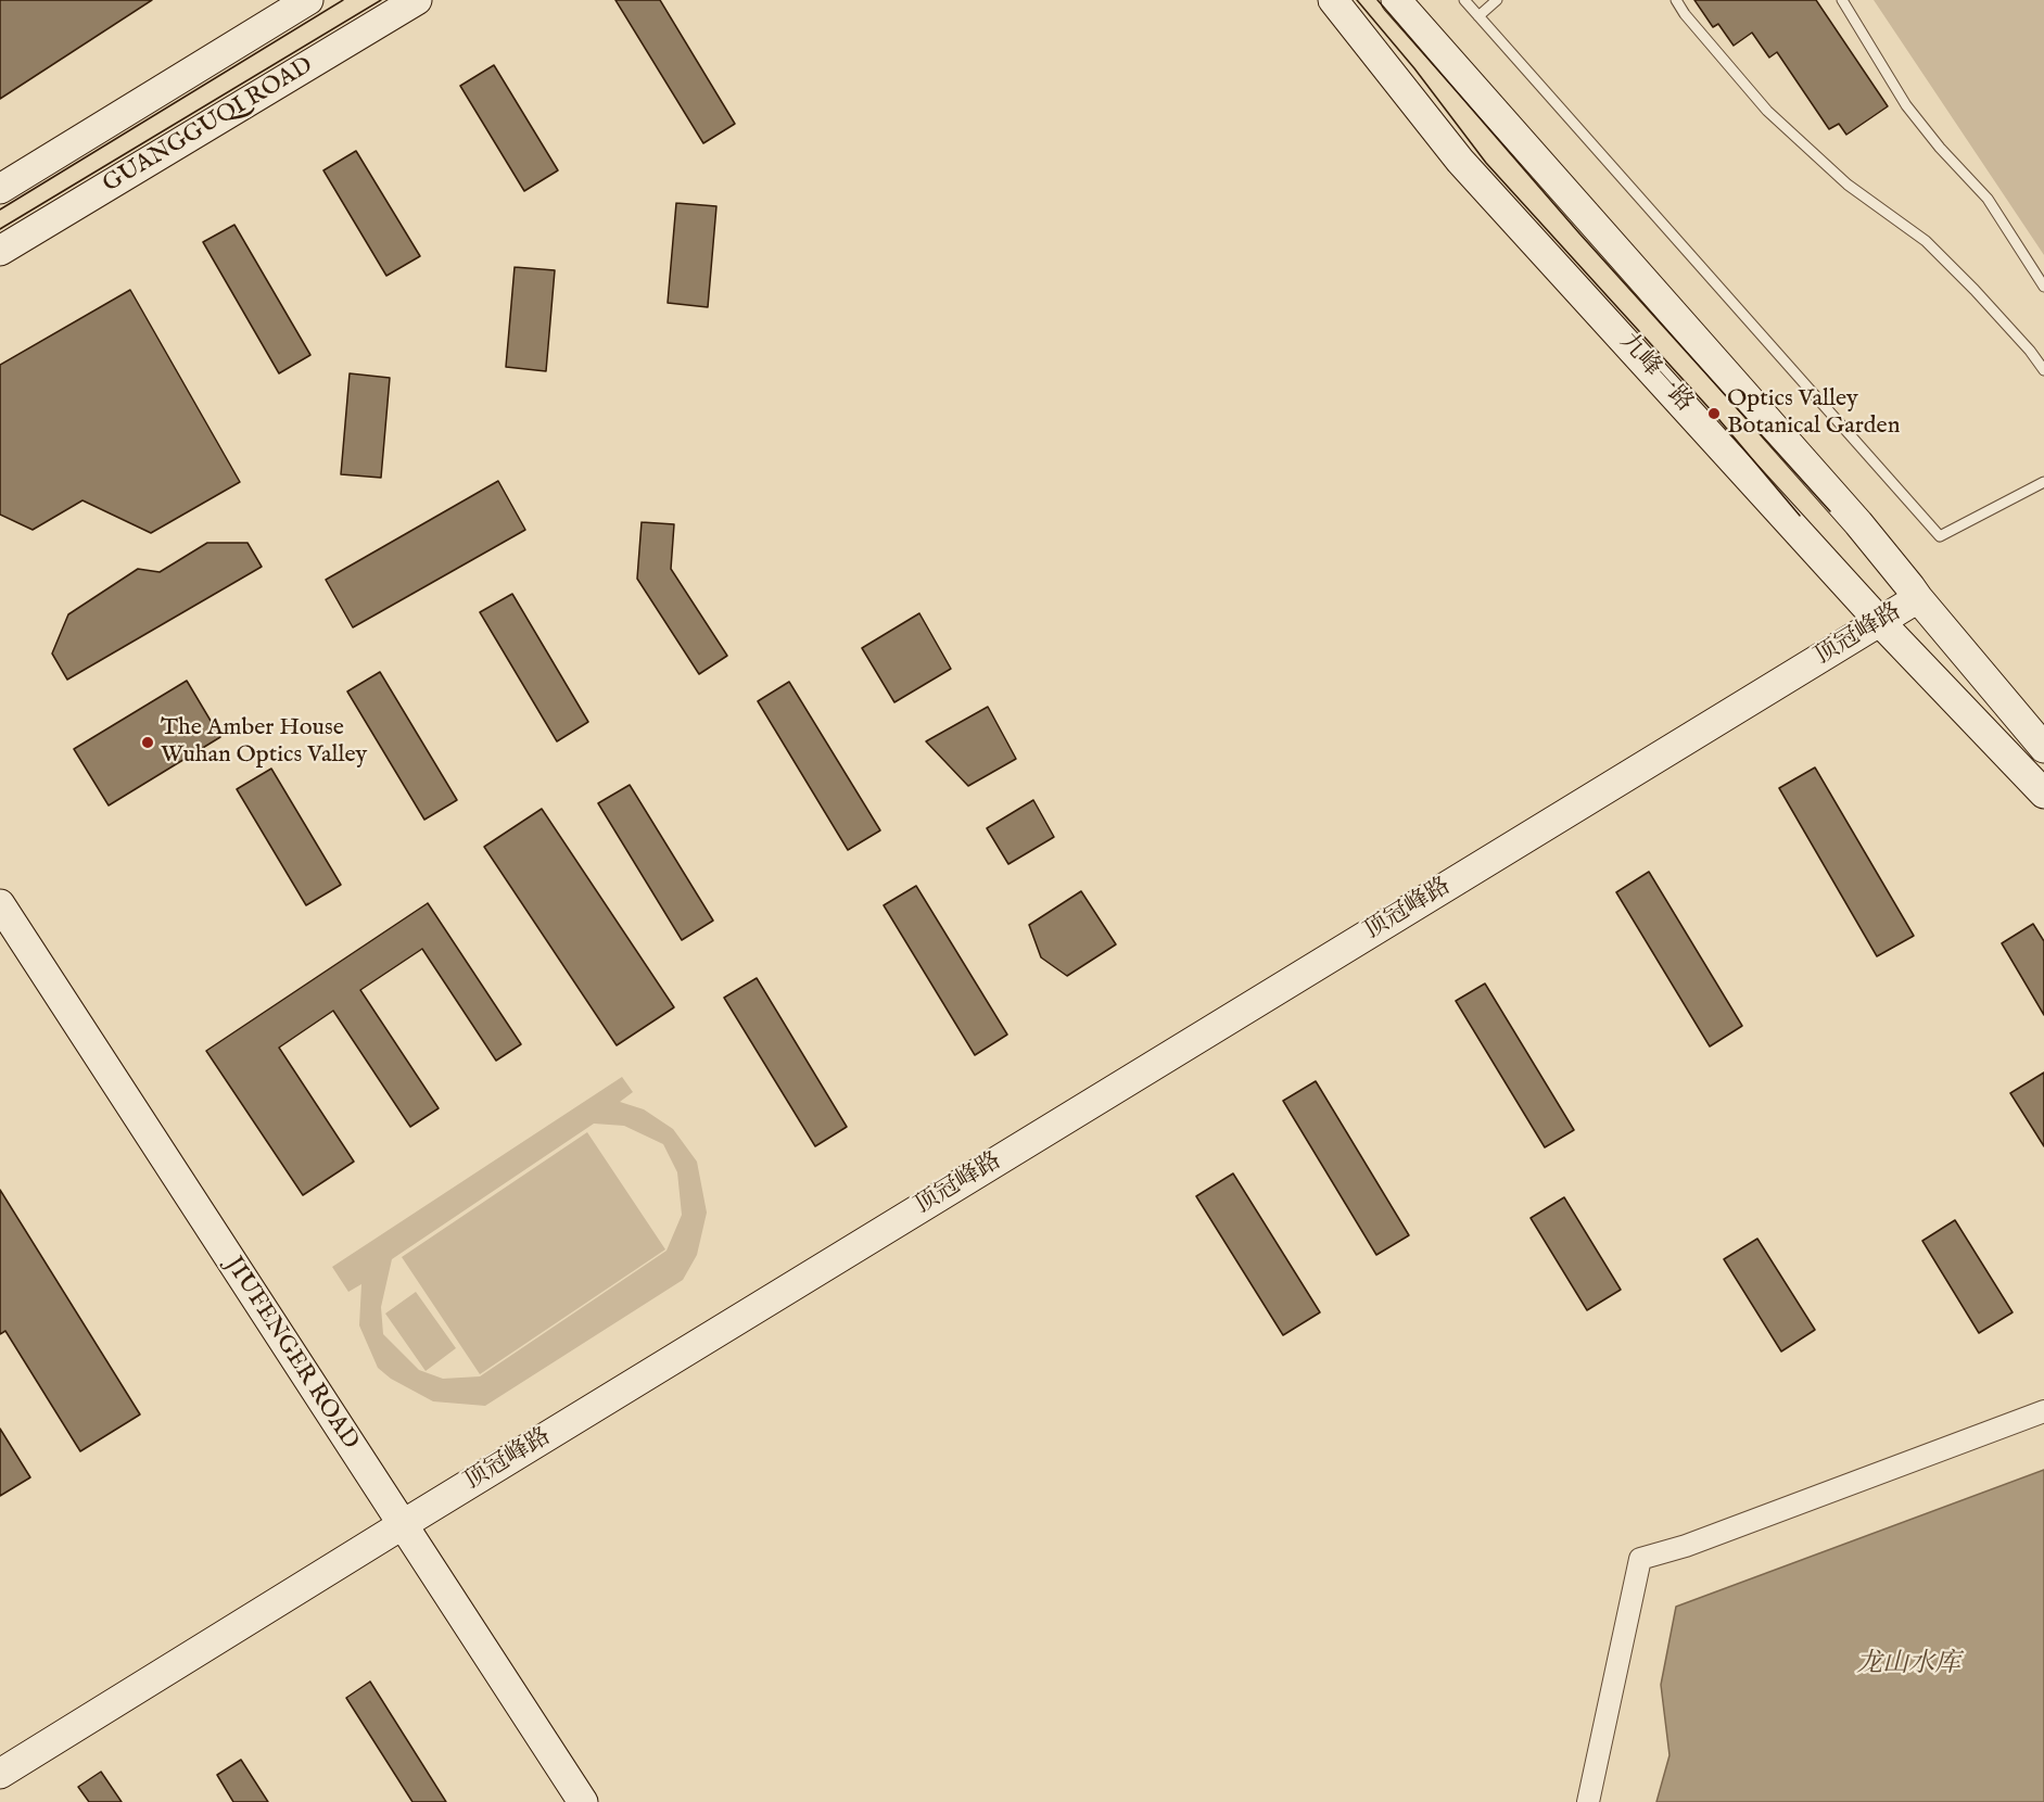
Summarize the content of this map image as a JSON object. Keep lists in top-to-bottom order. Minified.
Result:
{"streets":{"street":["GUANGGUQI ROAD","九峰一路","顶冠峰路","JIUFENGER ROAD"]},"crossings":[["九峰一路","顶冠峰路"],["顶冠峰路","JIUFENGER ROAD"]],"water":["龙山水库"],"places":["Optics Valley Botanical Garden","The Amber House Wuhan Optics Valley"]}
